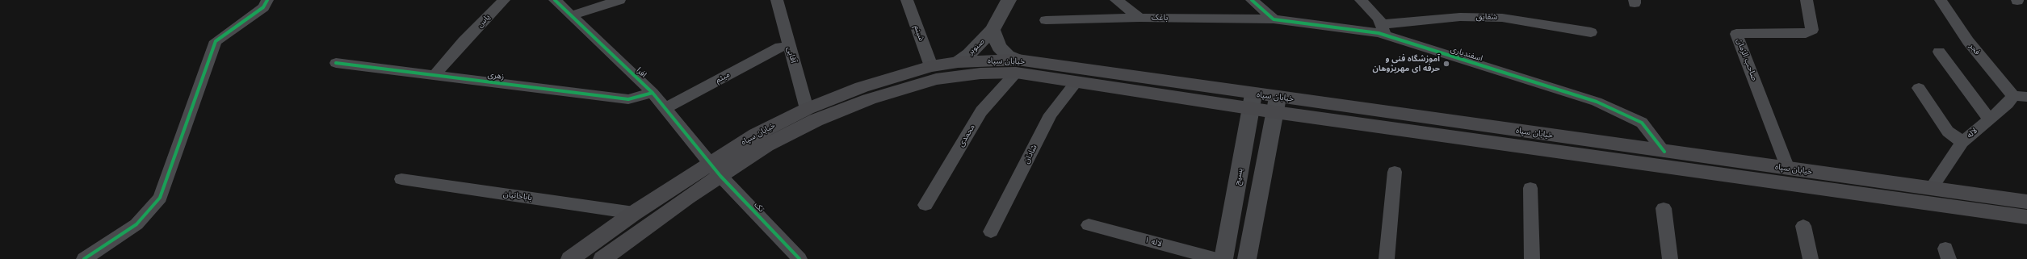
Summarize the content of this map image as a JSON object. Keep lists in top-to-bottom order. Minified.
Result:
{"streets":{"main road":["خیابان سپاه"],"street":["شقایق","باغک","یاس","شبنم","صنوبر","فجر","اسفندیاری","آقایی","صاحب الزمان","افرا","زهری","میثم","لاله","محمدی","شادان","بسیج","باباخانیان","تک","لاله ۱"]},"crossings":[["شقایق","اسفندیاری"],["باغک","اسفندیاری"],["یاس","زهری"],["شبنم","خیابان سپاه"],["صنوبر","خیابان سپاه"],["صنوبر","محمدی"],["فجر","لاله"],["اسفندیاری","خیابان سپاه"],["آقایی","خیابان سپاه"],["صاحب الزمان","خیابان سپاه"],["خیابان سپاه","افرا"],["خیابان سپاه","لاله"],["خیابان سپاه","محمدی"],["خیابان سپاه","شادان"],["خیابان سپاه","بسیج"],["خیابان سپاه","باباخانیان"],["خیابان سپاه","تک"],["افرا","زهری"],["افرا","میثم"],["افرا","تک"]],"places":["آموزشگاه فنی و حرفه ای مهرپژوهان"]}
